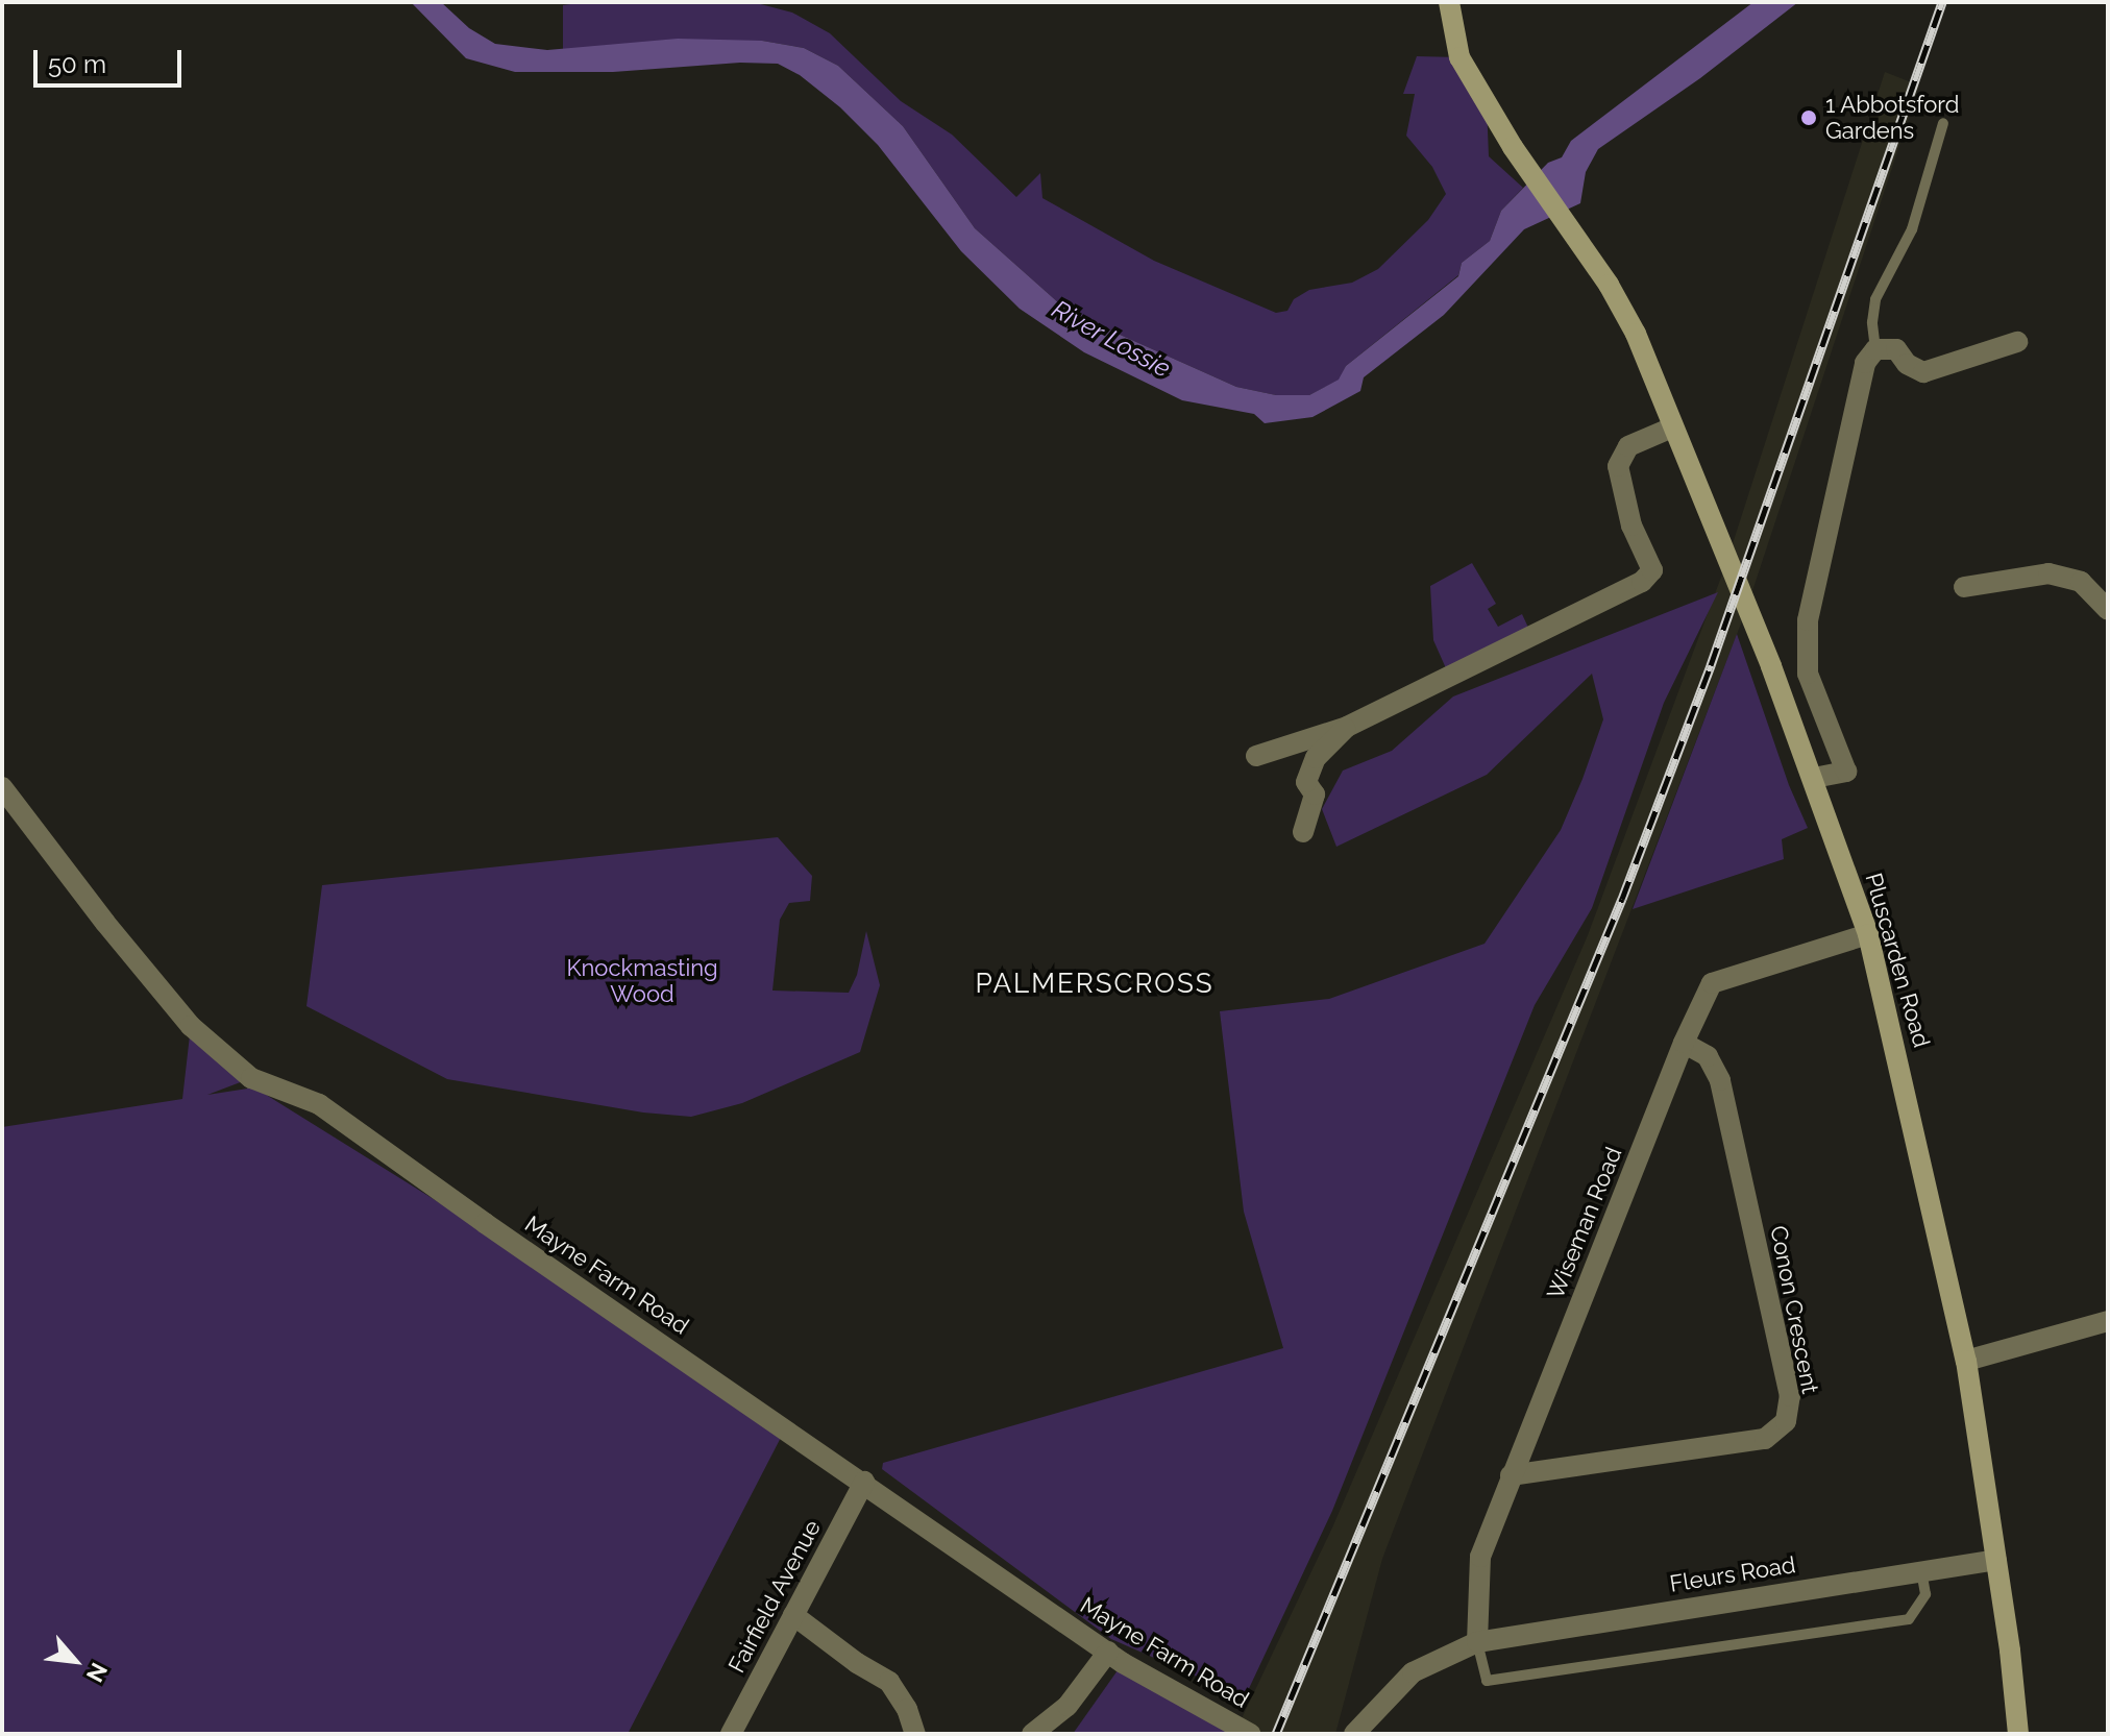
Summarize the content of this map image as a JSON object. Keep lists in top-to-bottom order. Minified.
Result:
{"streets":{"main road":["Pluscarden Road"],"street":["Wiseman Road","Mayne Farm Road","Conon Crescent","Fleurs Road","Fairfield Avenue"]},"crossings":[["Pluscarden Road","Wiseman Road"],["Pluscarden Road","Fleurs Road"],["Wiseman Road","Conon Crescent"],["Wiseman Road","Fleurs Road"],["Mayne Farm Road","Fairfield Avenue"]],"districts":["PALMERSCROSS"],"water":["River Lossie"],"parks":["Knockmasting Wood"],"places":["1 Abbotsford Gardens"],"scale_bar":"50 m","north":"bottom right"}
